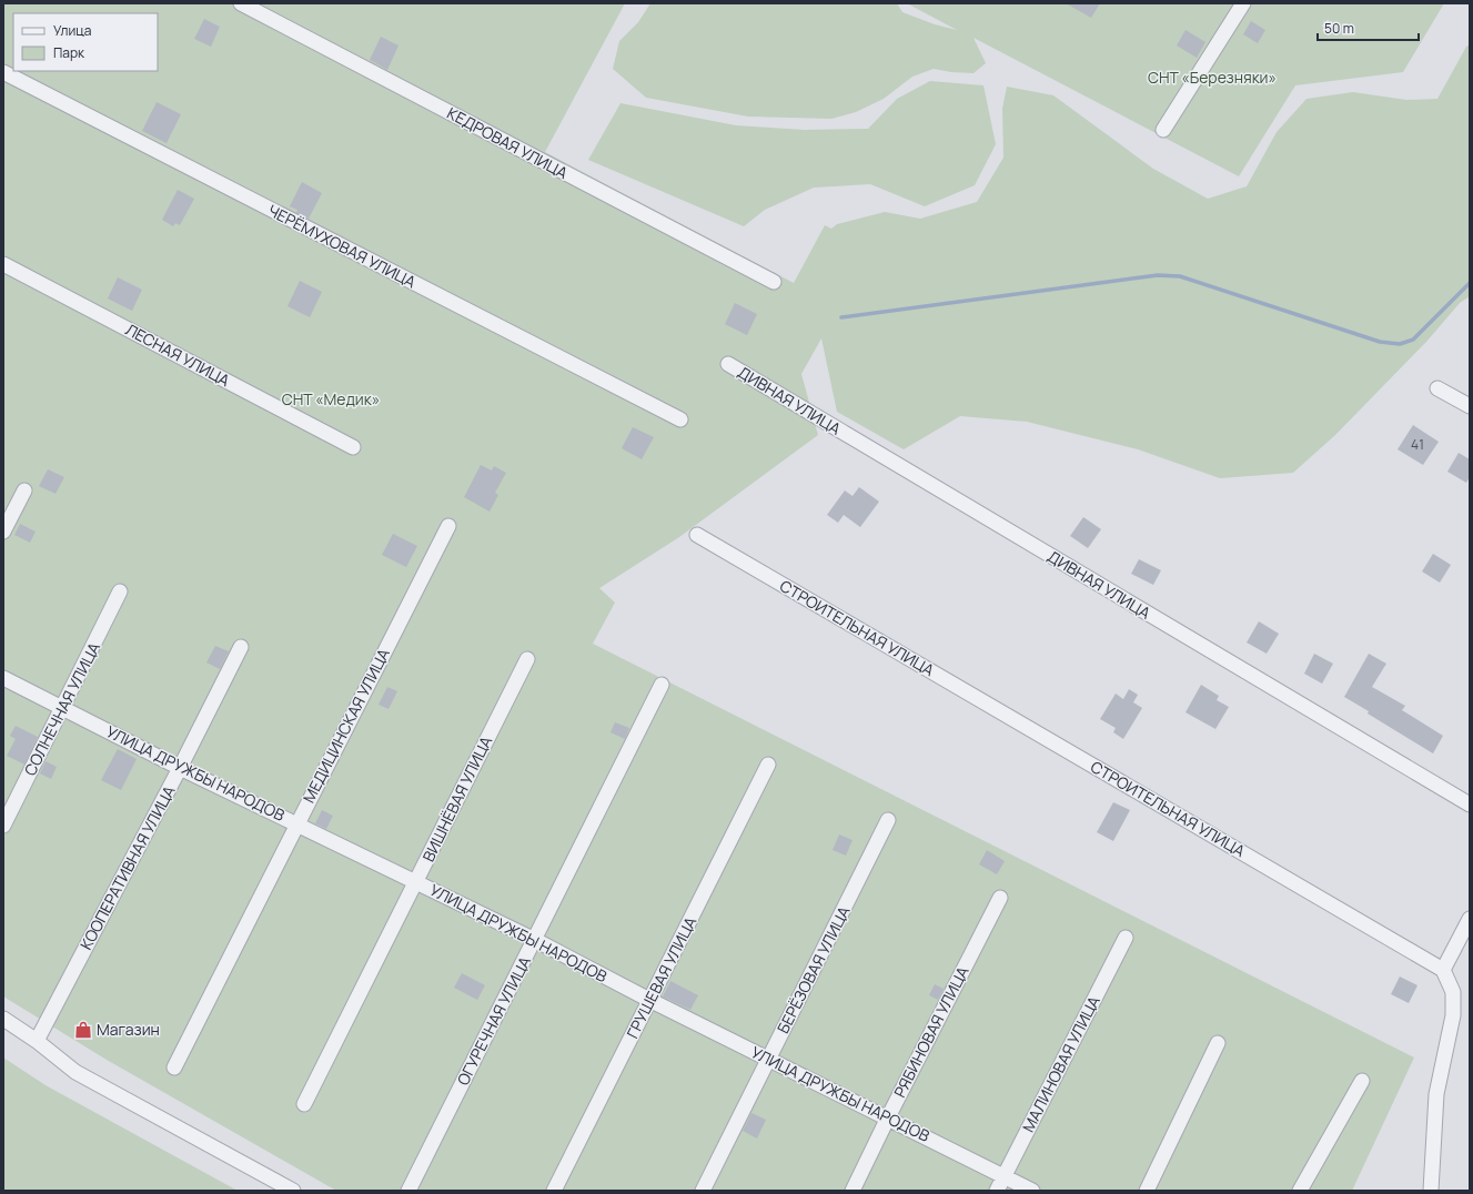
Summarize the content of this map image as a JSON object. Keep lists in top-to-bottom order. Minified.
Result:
{"streets":{"street":["КЕДРОВАЯ УЛИЦА","ЧЕРЁМУХОВАЯ УЛИЦА","ЛЕСНАЯ УЛИЦА","ДИВНАЯ УЛИЦА","СТРОИТЕЛЬНАЯ УЛИЦА","СОЛНЕЧНАЯ УЛИЦА","МЕДИЦИНСКАЯ УЛИЦА","УЛИЦА ДРУЖБЫ НАРОДОВ","ВИШНЁВАЯ УЛИЦА","КООПЕРАТИВНАЯ УЛИЦА","БЕРЁЗОВАЯ УЛИЦА","ГРУШЕВАЯ УЛИЦА","ОГУРЕЧНАЯ УЛИЦА","РЯБИНОВАЯ УЛИЦА","МАЛИНОВАЯ УЛИЦА"]},"crossings":[["СОЛНЕЧНАЯ УЛИЦА","УЛИЦА ДРУЖБЫ НАРОДОВ"],["МЕДИЦИНСКАЯ УЛИЦА","УЛИЦА ДРУЖБЫ НАРОДОВ"],["УЛИЦА ДРУЖБЫ НАРОДОВ","ВИШНЁВАЯ УЛИЦА"],["УЛИЦА ДРУЖБЫ НАРОДОВ","КООПЕРАТИВНАЯ УЛИЦА"],["УЛИЦА ДРУЖБЫ НАРОДОВ","БЕРЁЗОВАЯ УЛИЦА"],["УЛИЦА ДРУЖБЫ НАРОДОВ","ГРУШЕВАЯ УЛИЦА"],["УЛИЦА ДРУЖБЫ НАРОДОВ","ОГУРЕЧНАЯ УЛИЦА"],["УЛИЦА ДРУЖБЫ НАРОДОВ","РЯБИНОВАЯ УЛИЦА"],["УЛИЦА ДРУЖБЫ НАРОДОВ","МАЛИНОВАЯ УЛИЦА"]],"parks":["СНТ «Березняки»","СНТ «Медик»"],"places":{"shop":["Магазин"]},"house_numbers":["41"],"legend":["Улица","Парк"],"scale_bar":"50 m"}
